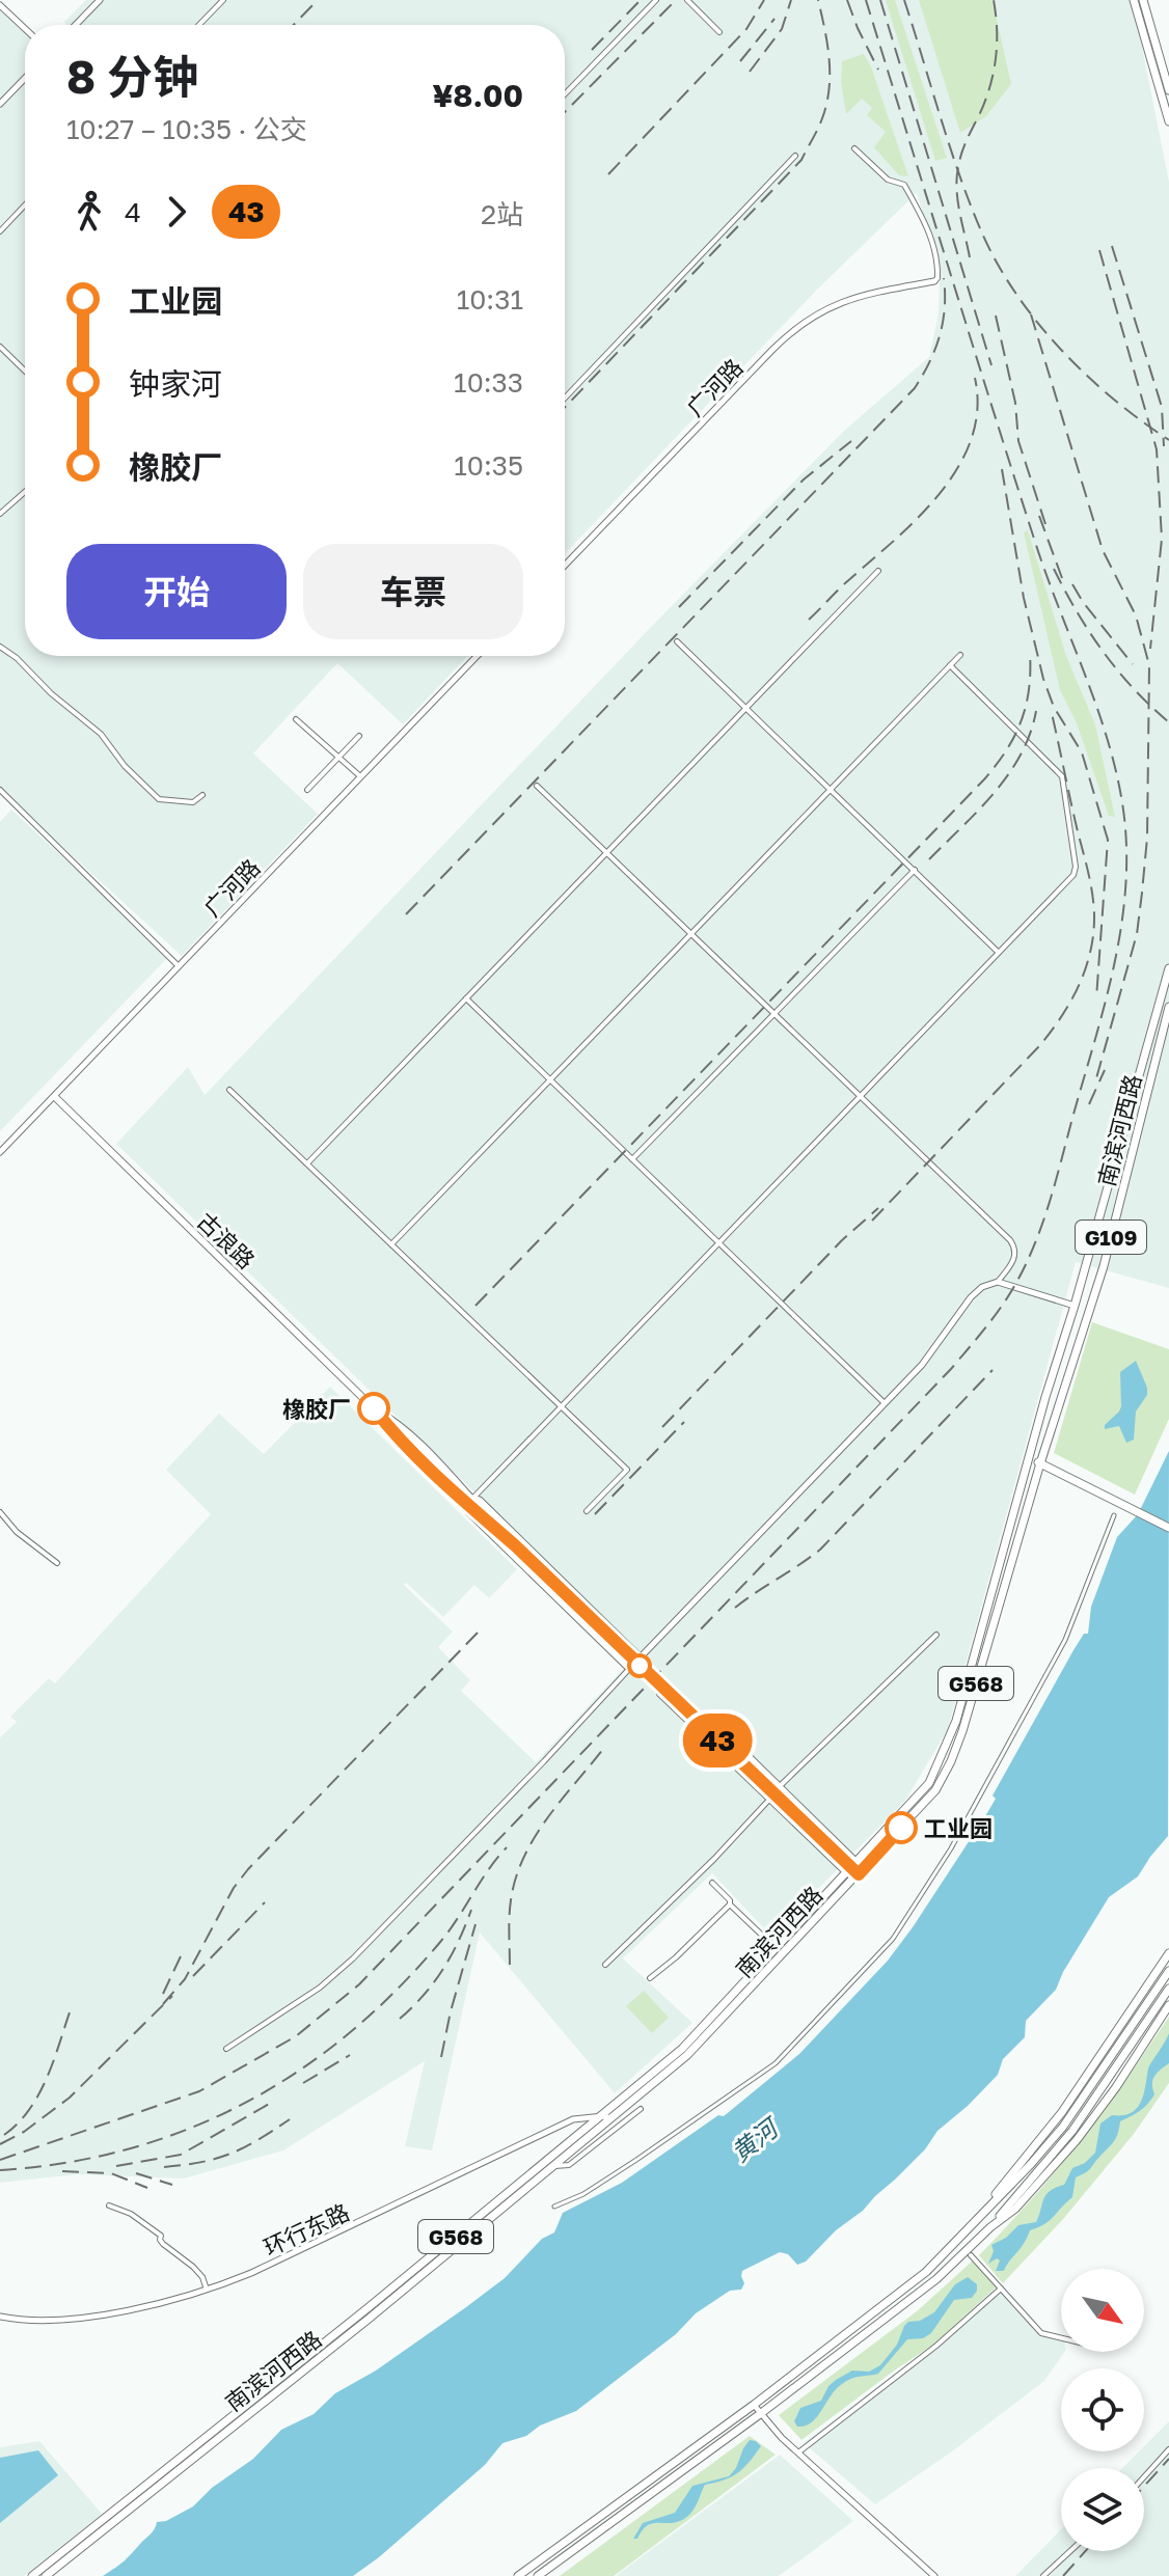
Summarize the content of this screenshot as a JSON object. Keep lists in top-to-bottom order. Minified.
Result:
{"streets":{"main road":["南滨河西路","G109","古浪路","G568"],"street":["广河路","环行东路"]},"crossings":[["广河路","古浪路"],["南滨河西路","G109"],["南滨河西路","古浪路"],["南滨河西路","环行东路"]],"water":["黄河"],"places":["橡胶厂","工业园"],"lines":["bus line 43"],"north":"bottom right","page":{"on_map":"43","heading":["8 分钟","10:27 – 10:35 · 公交","¥8.00"],"legs":["4","43","2站"],"list":[{"name":"工业园","value":"10:31"},{"name":"钟家河","value":"10:33"},{"name":"橡胶厂","value":"10:35"}],"buttons":["开始","车票"]}}
